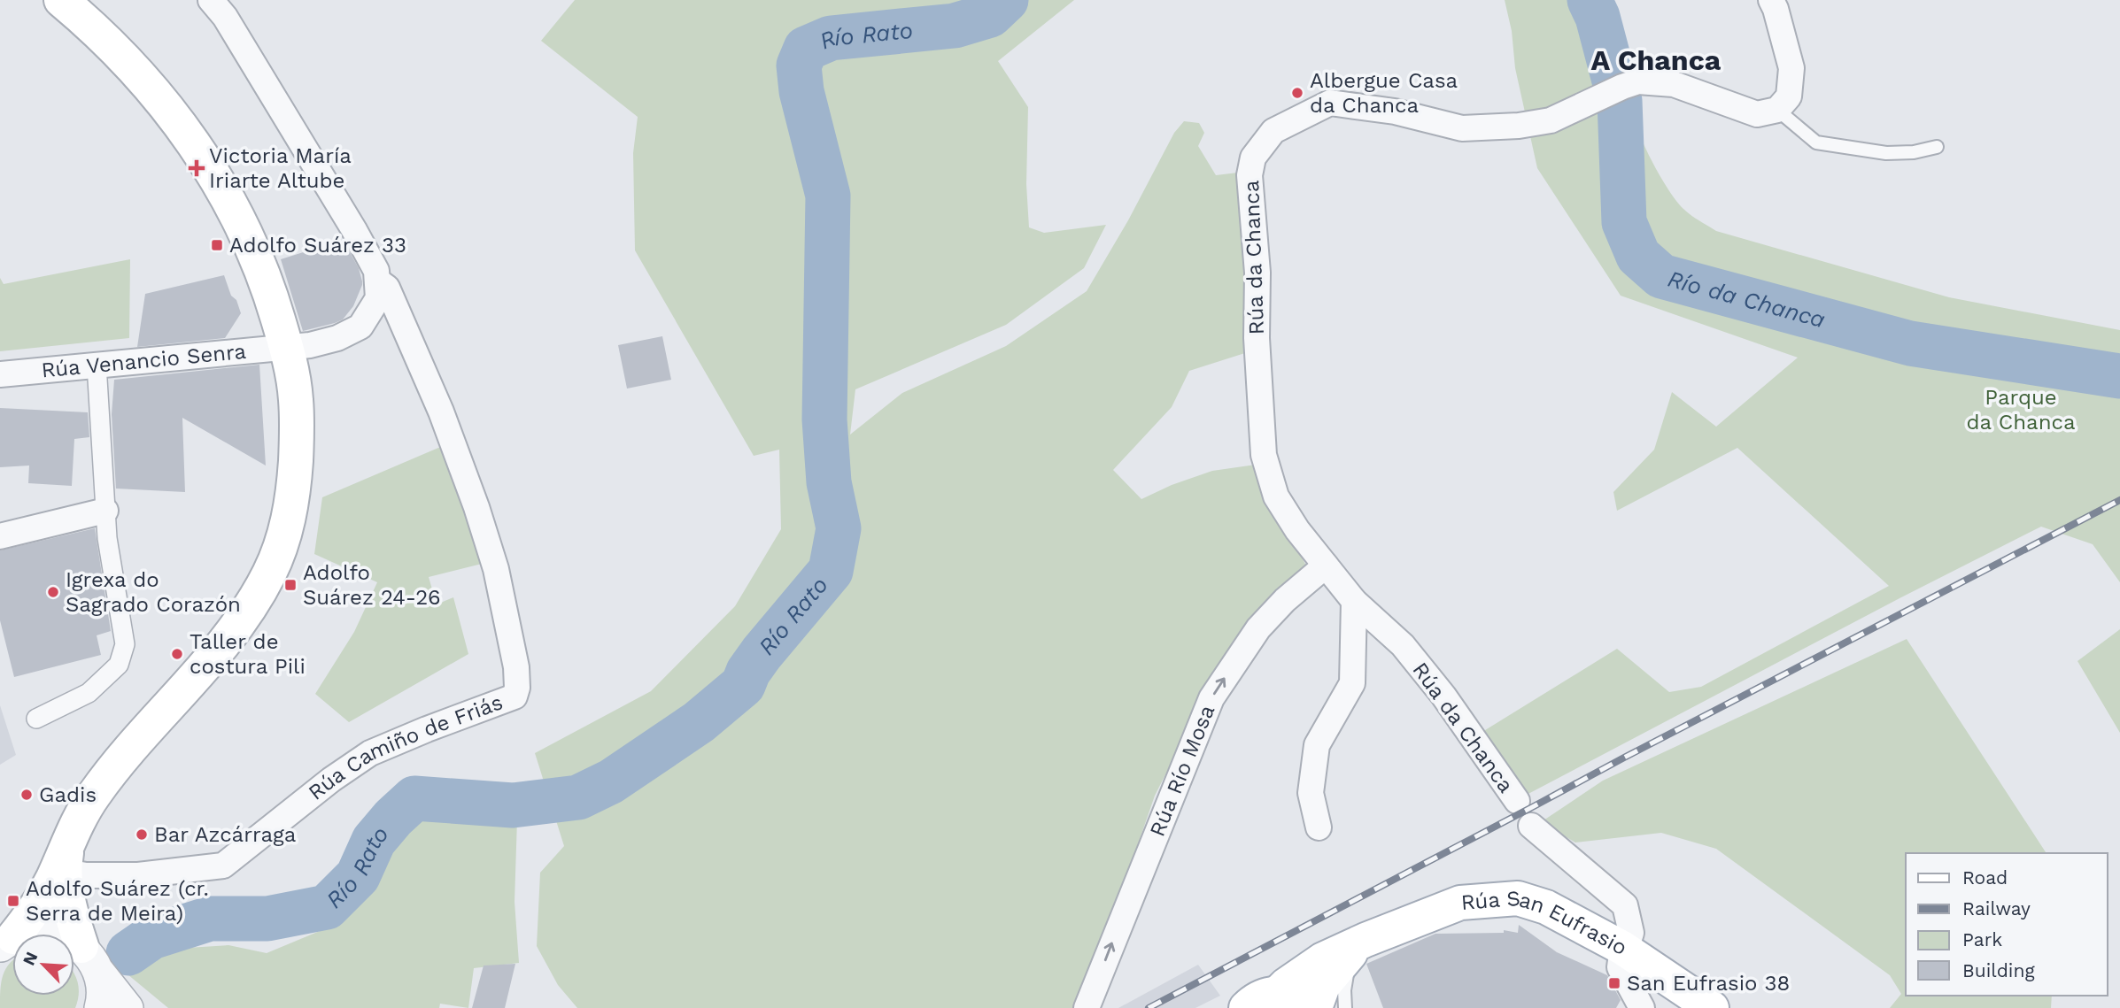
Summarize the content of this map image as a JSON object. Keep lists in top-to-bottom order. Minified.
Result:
{"streets":{"main road":["Rúa San Eufrasio"],"street":["Rúa da Chanca","Rúa Venancio Senra","Rúa Camiño de Friás","Rúa Río Mosa"]},"crossings":[["Rúa da Chanca","Rúa Río Mosa"],["Rúa Venancio Senra","Rúa Camiño de Friás"]],"districts":["A Chanca"],"water":["Río Rato","Río da Chanca"],"parks":["Parque da Chanca"],"places":{"other":["Albergue Casa da Chanca","Igrexa do Sagrado Corazón","Taller de costura Pili","Gadis","Bar Azcárraga"],"health":["Victoria María Iriarte Altube"],"transit":["Adolfo Suárez 33","Adolfo Suárez 24-26","Adolfo Suárez (cr. Serra de Meira)","San Eufrasio 38"]},"legend":["Road","Railway","Park","Building"],"north":"top left"}
